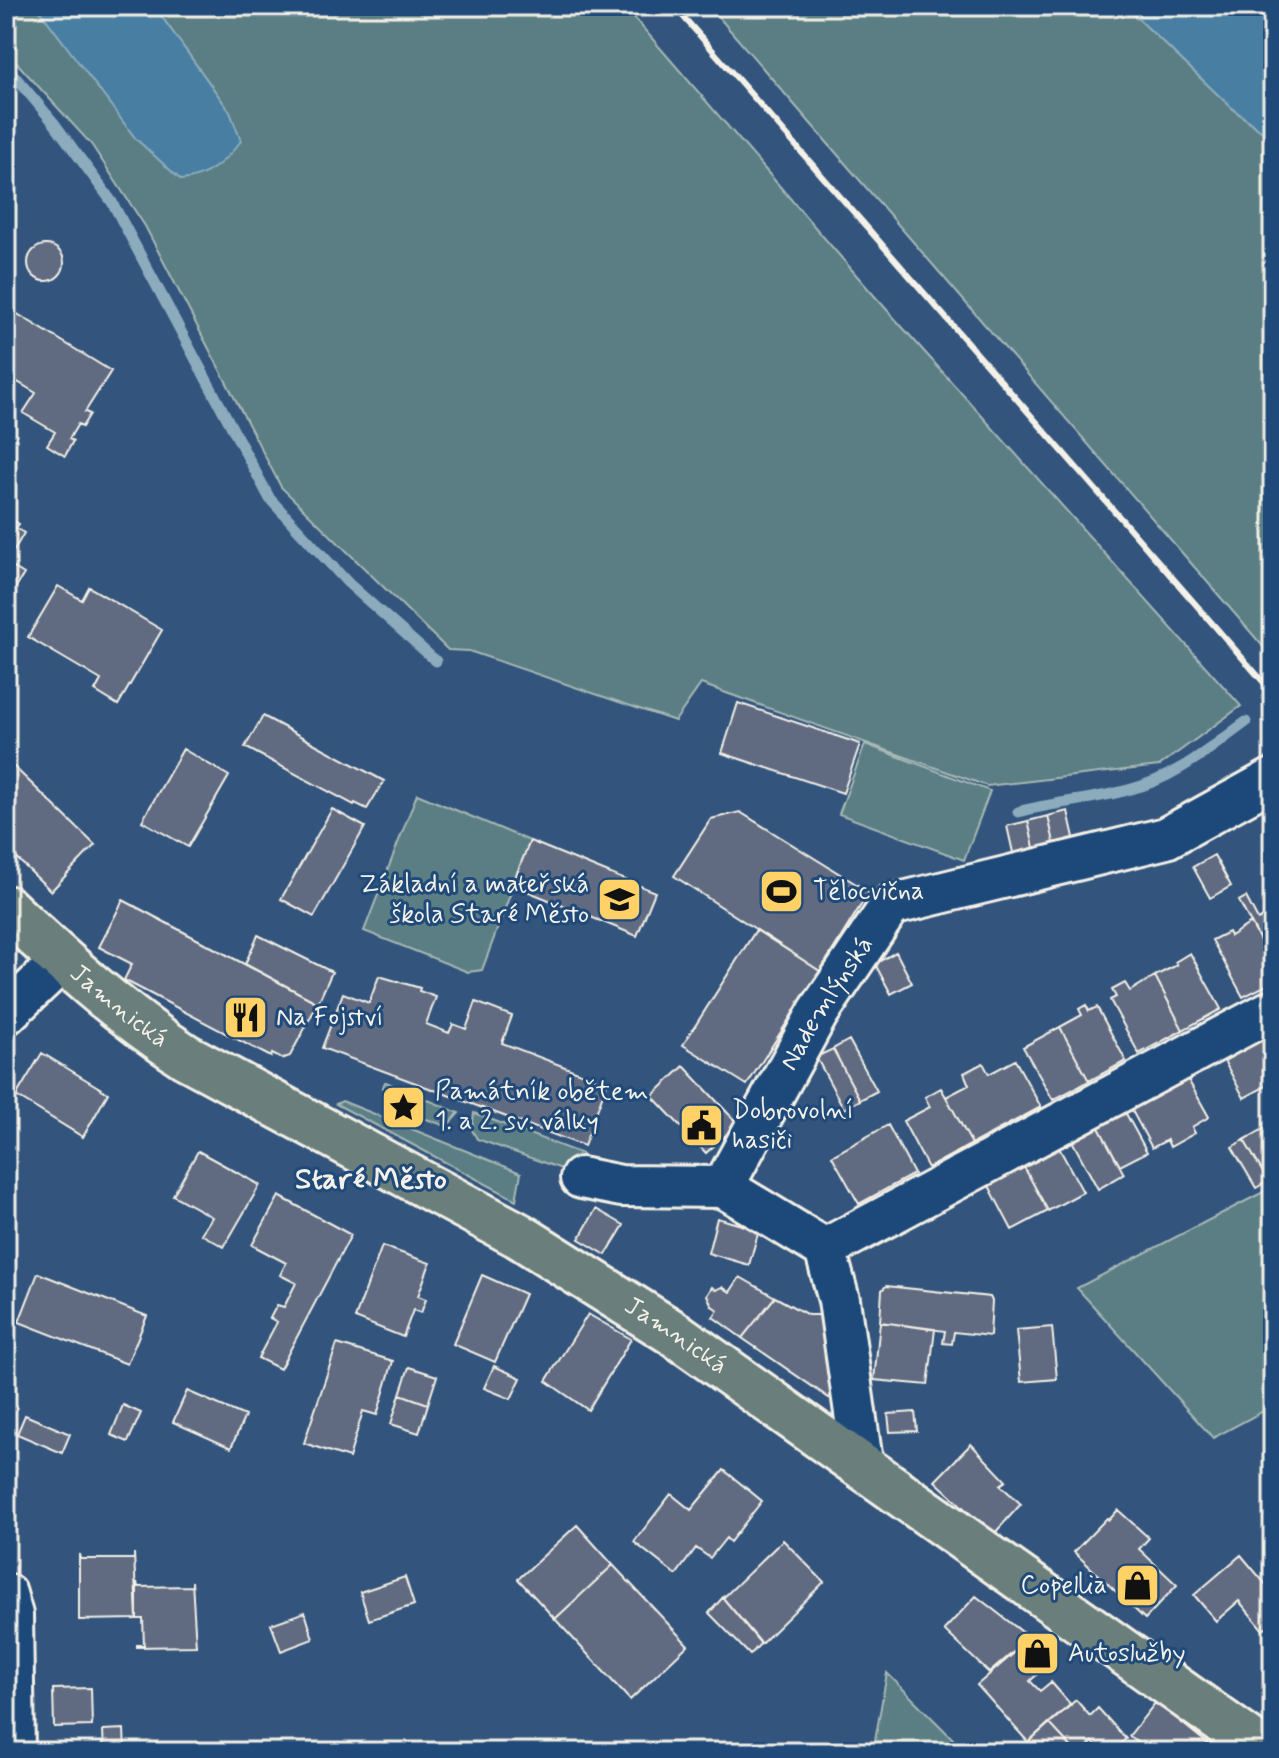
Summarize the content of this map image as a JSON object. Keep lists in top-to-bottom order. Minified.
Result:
{"streets":{"main road":["Jamnická"],"street":["Nademlýnská"]},"districts":["Staré Město"],"places":{"sports":["Tělocvična"],"school or university":["Základní a mateřská škola Staré Město"],"restaurant":["Na Fojství"],"place":["Památník obětem 1. a 2. sv. války"],"public building":["Dobrovolní hasiči"],"shop":["Copellia","Autoslužby"]}}
